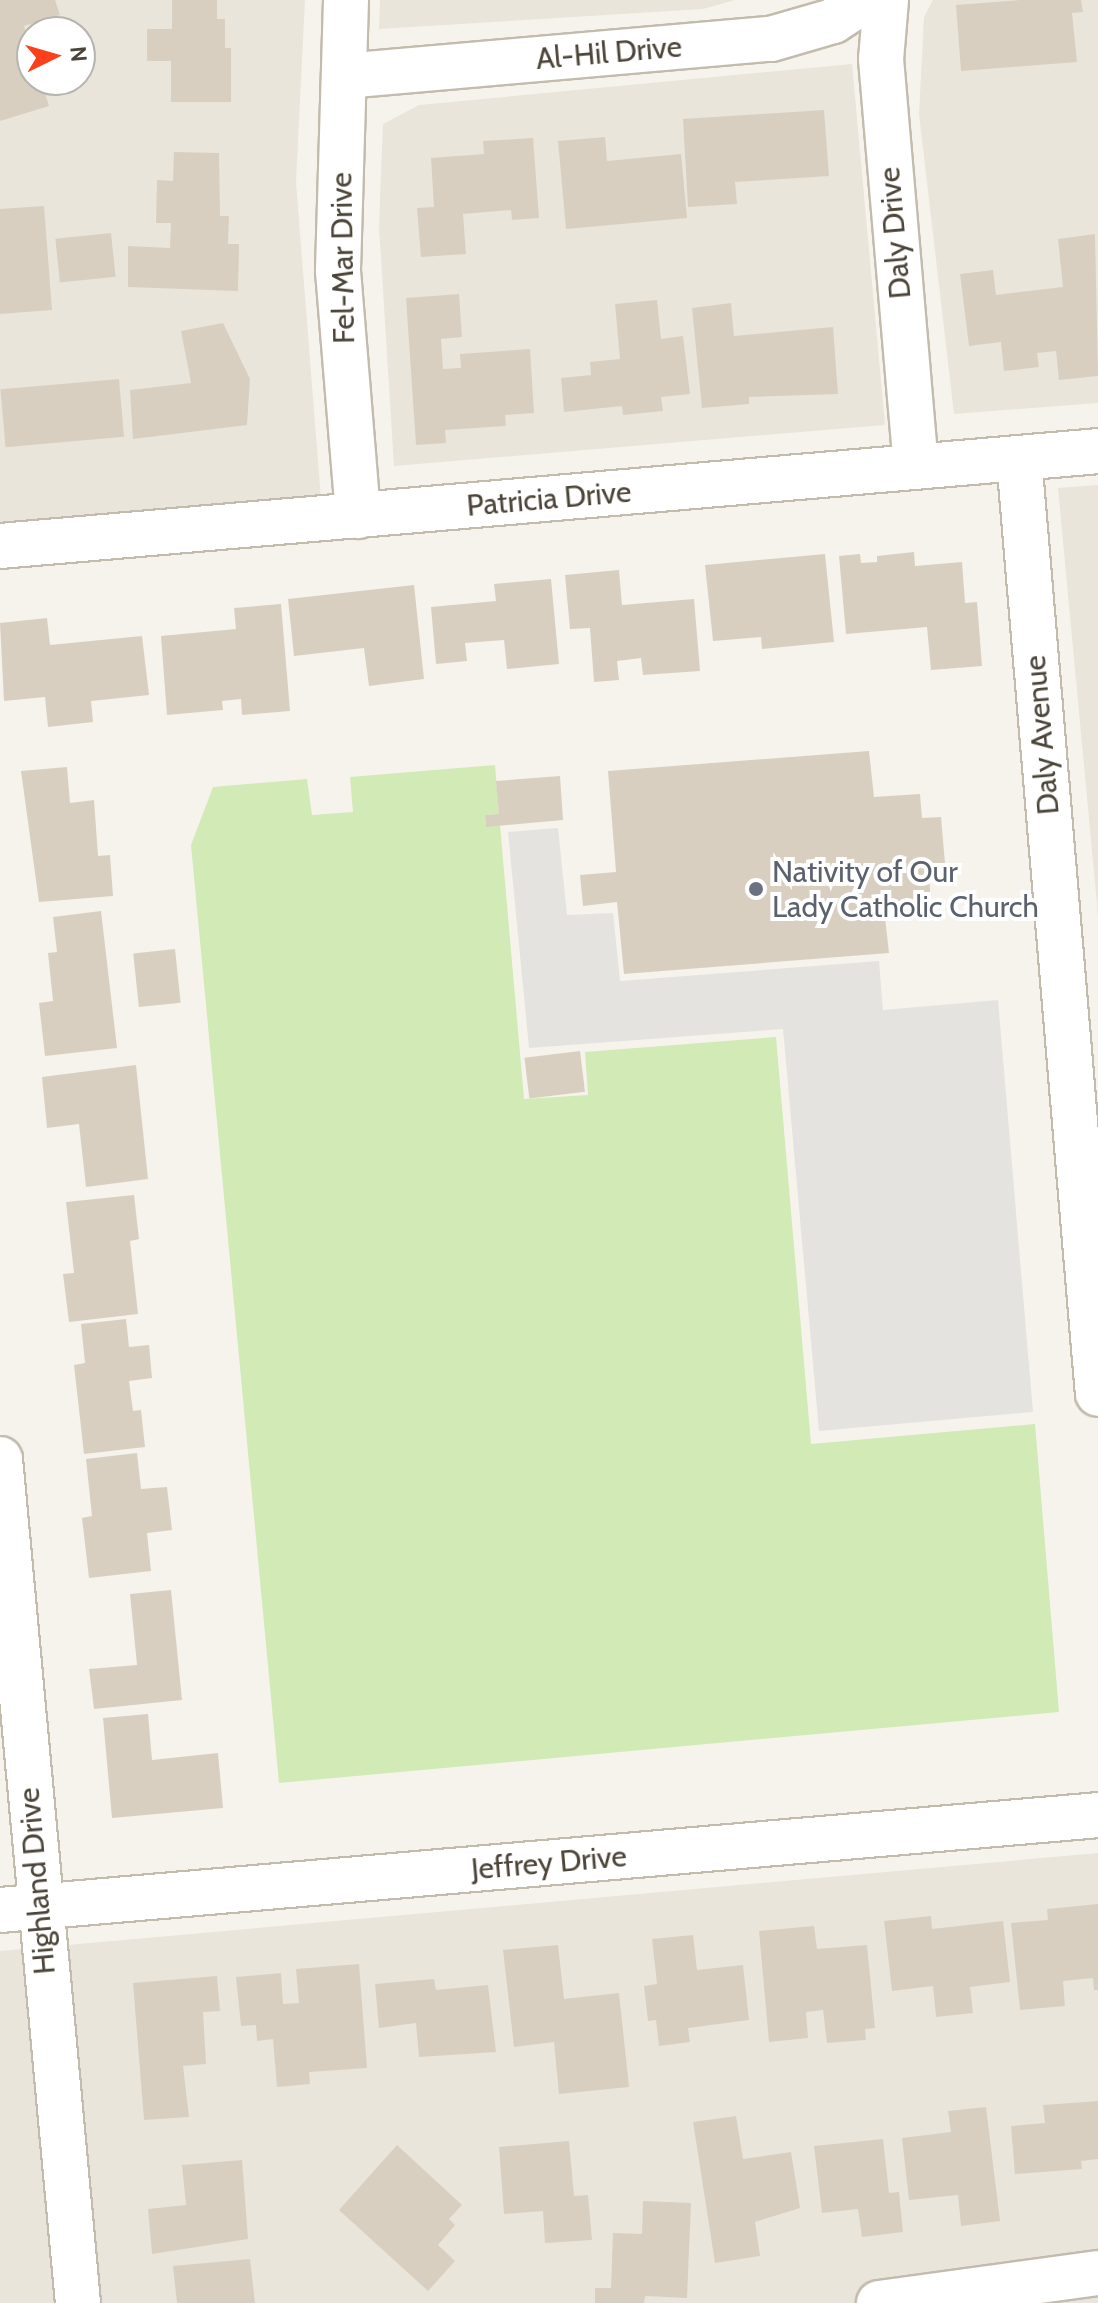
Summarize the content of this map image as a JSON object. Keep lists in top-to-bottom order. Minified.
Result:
{"streets":{"street":["Al-Hil Drive","Daly Drive","Fel-Mar Drive","Patricia Drive","Daly Avenue","Jeffrey Drive","Highland Drive"]},"crossings":[["Al-Hil Drive","Fel-Mar Drive"],["Daly Drive","Patricia Drive"],["Fel-Mar Drive","Patricia Drive"],["Patricia Drive","Daly Avenue"],["Jeffrey Drive","Highland Drive"]],"places":["Nativity of Our Lady Catholic Church"],"north":"right"}
